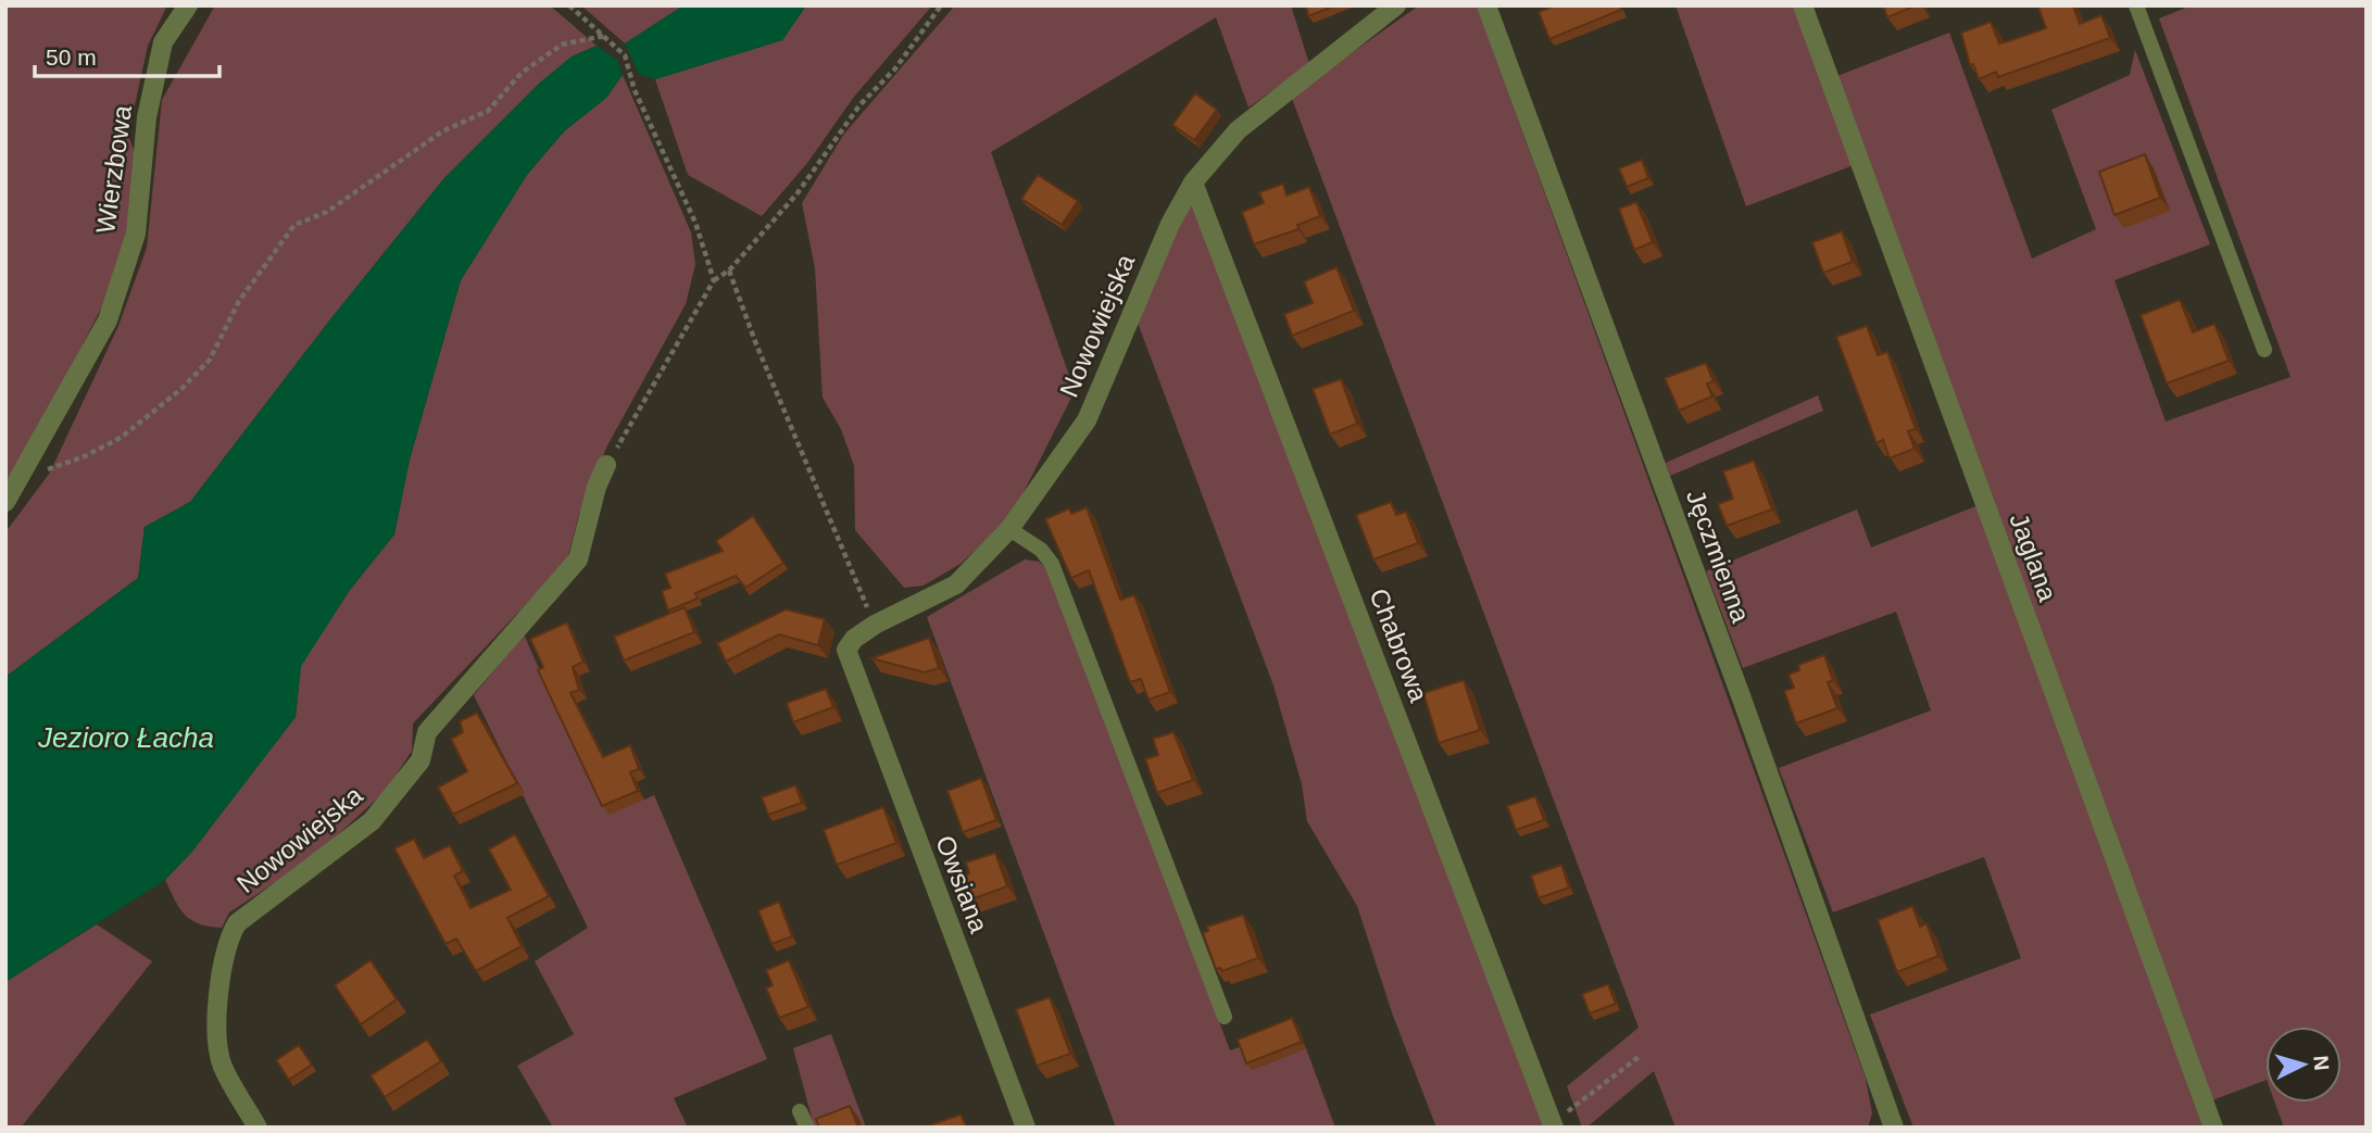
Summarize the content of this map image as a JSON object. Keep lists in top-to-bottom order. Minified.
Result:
{"streets":{"street":["Wierzbowa","Nowowiejska","Jęczmienna","Jaglana","Chabrowa","Owsiana"]},"crossings":[["Nowowiejska","Chabrowa"],["Nowowiejska","Owsiana"]],"water":["Jezioro Łacha"],"scale_bar":"50 m","north":"right"}
